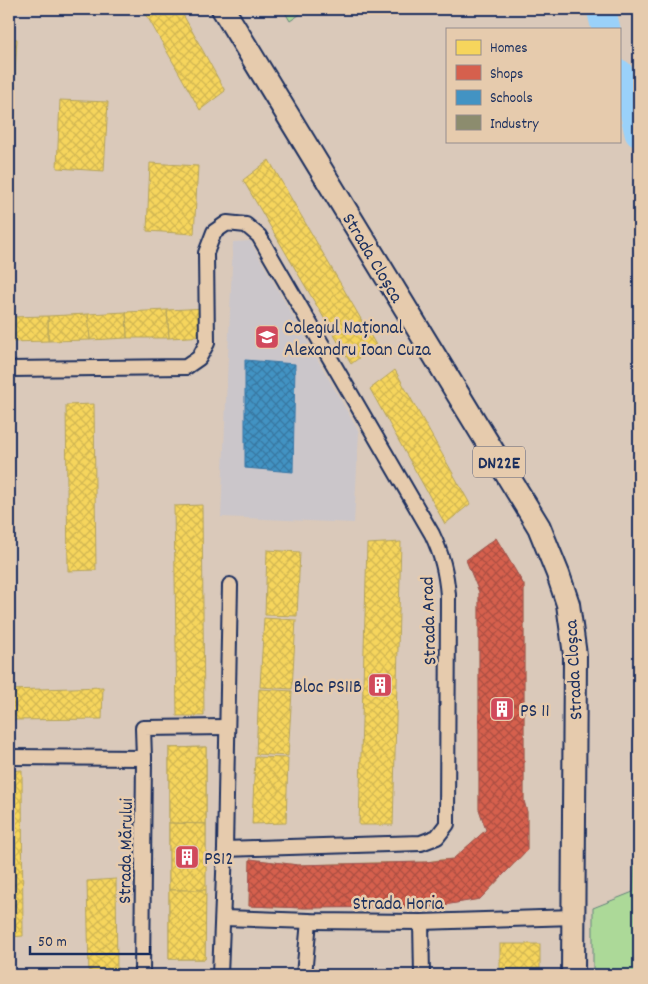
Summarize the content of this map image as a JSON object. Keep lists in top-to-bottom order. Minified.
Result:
{"streets":{"main road":["Strada Cloșca","DN22E"],"street":["Strada Arad","Strada Mărului","Strada Horia"]},"crossings":[["Strada Cloșca","Strada Horia"]],"places":{"school or university":["Colegiul Național Alexandru Ioan Cuza"],"building":["Bloc PS11B","PS 11","PS12"]},"legend":["Homes","Shops","Schools","Industry"],"scale_bar":"50 m"}
